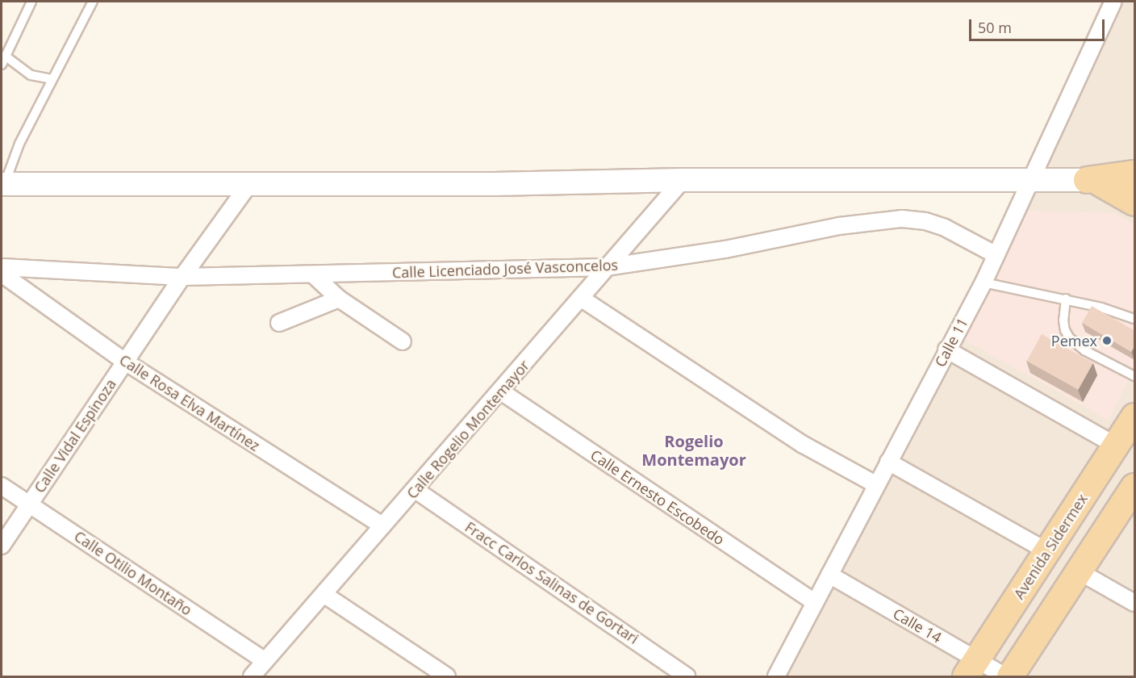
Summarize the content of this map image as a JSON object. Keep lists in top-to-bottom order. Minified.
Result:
{"streets":{"main road":["Avenida Sidermex"],"street":["Calle Licenciado José Vasconcelos","Calle 11","Calle Rosa Elva Martínez","Calle Rogelio Montemayor","Calle Vidal Espinoza","Calle Ernesto Escobedo","Calle Otilio Montaño","Fracc Carlos Salinas de Gortari","Calle 14"]},"crossings":[["Calle Licenciado José Vasconcelos","Calle 11"],["Calle Licenciado José Vasconcelos","Calle Rogelio Montemayor"],["Calle Licenciado José Vasconcelos","Calle Vidal Espinoza"],["Calle 11","Calle Ernesto Escobedo"],["Calle 11","Calle 14"],["Calle Rosa Elva Martínez","Calle Rogelio Montemayor"],["Calle Rosa Elva Martínez","Calle Vidal Espinoza"],["Calle Rogelio Montemayor","Calle Ernesto Escobedo"],["Calle Rogelio Montemayor","Calle Otilio Montaño"],["Calle Rogelio Montemayor","Fracc Carlos Salinas de Gortari"],["Calle Vidal Espinoza","Calle Otilio Montaño"],["Avenida Sidermex","Calle 14"]],"districts":["Rogelio Montemayor"],"places":["Pemex"],"scale_bar":"50 m"}
